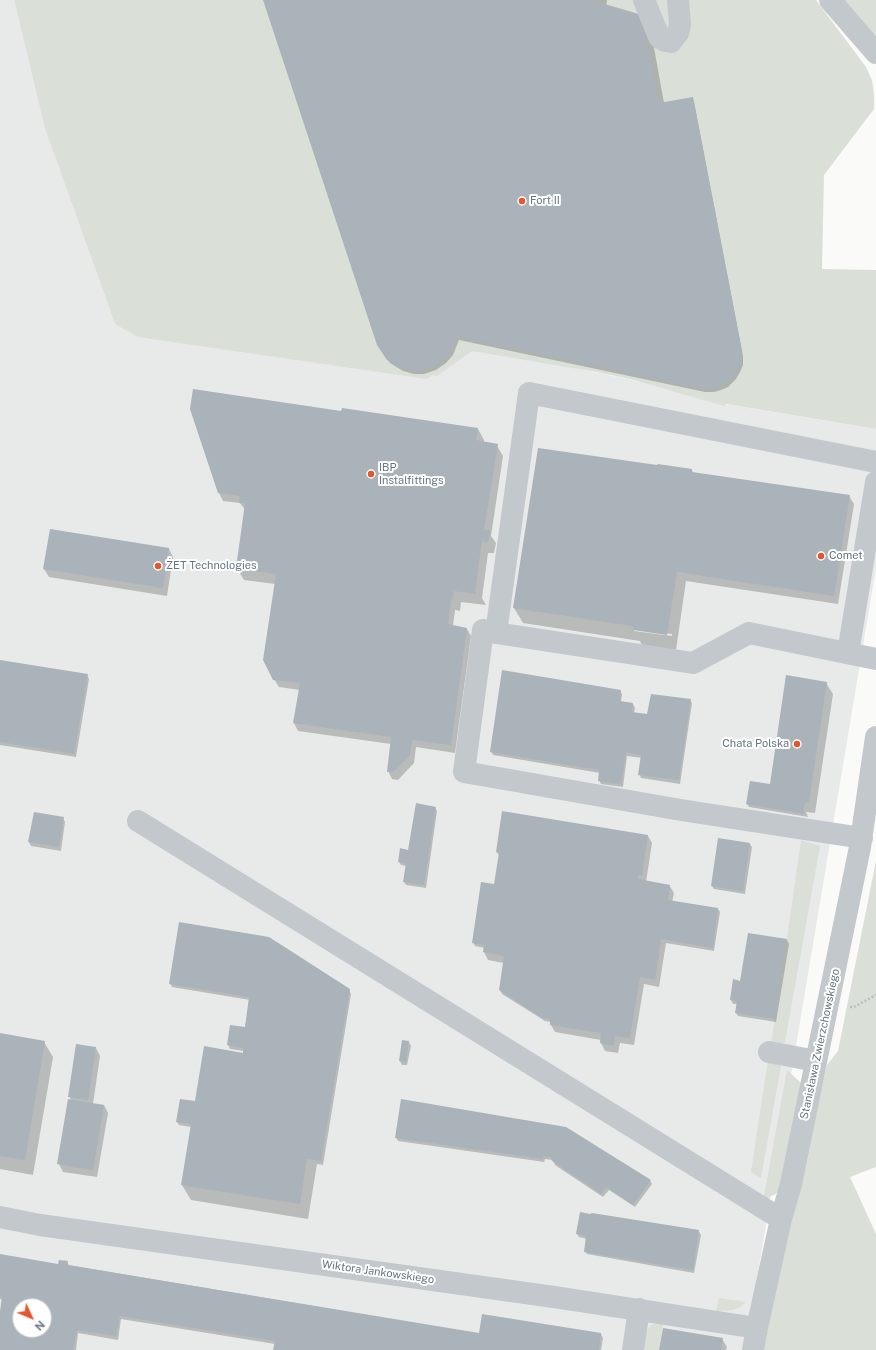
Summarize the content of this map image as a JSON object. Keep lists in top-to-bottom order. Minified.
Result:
{"streets":{"street":["Stanisława Zwierzchowskiego","Wiktora Jankowskiego"]},"crossings":[["Stanisława Zwierzchowskiego","Wiktora Jankowskiego"]],"places":["Fort II","IBP Instalfittings","Comet","ŻET Technologies","Chata Polska"],"north":"bottom right"}
